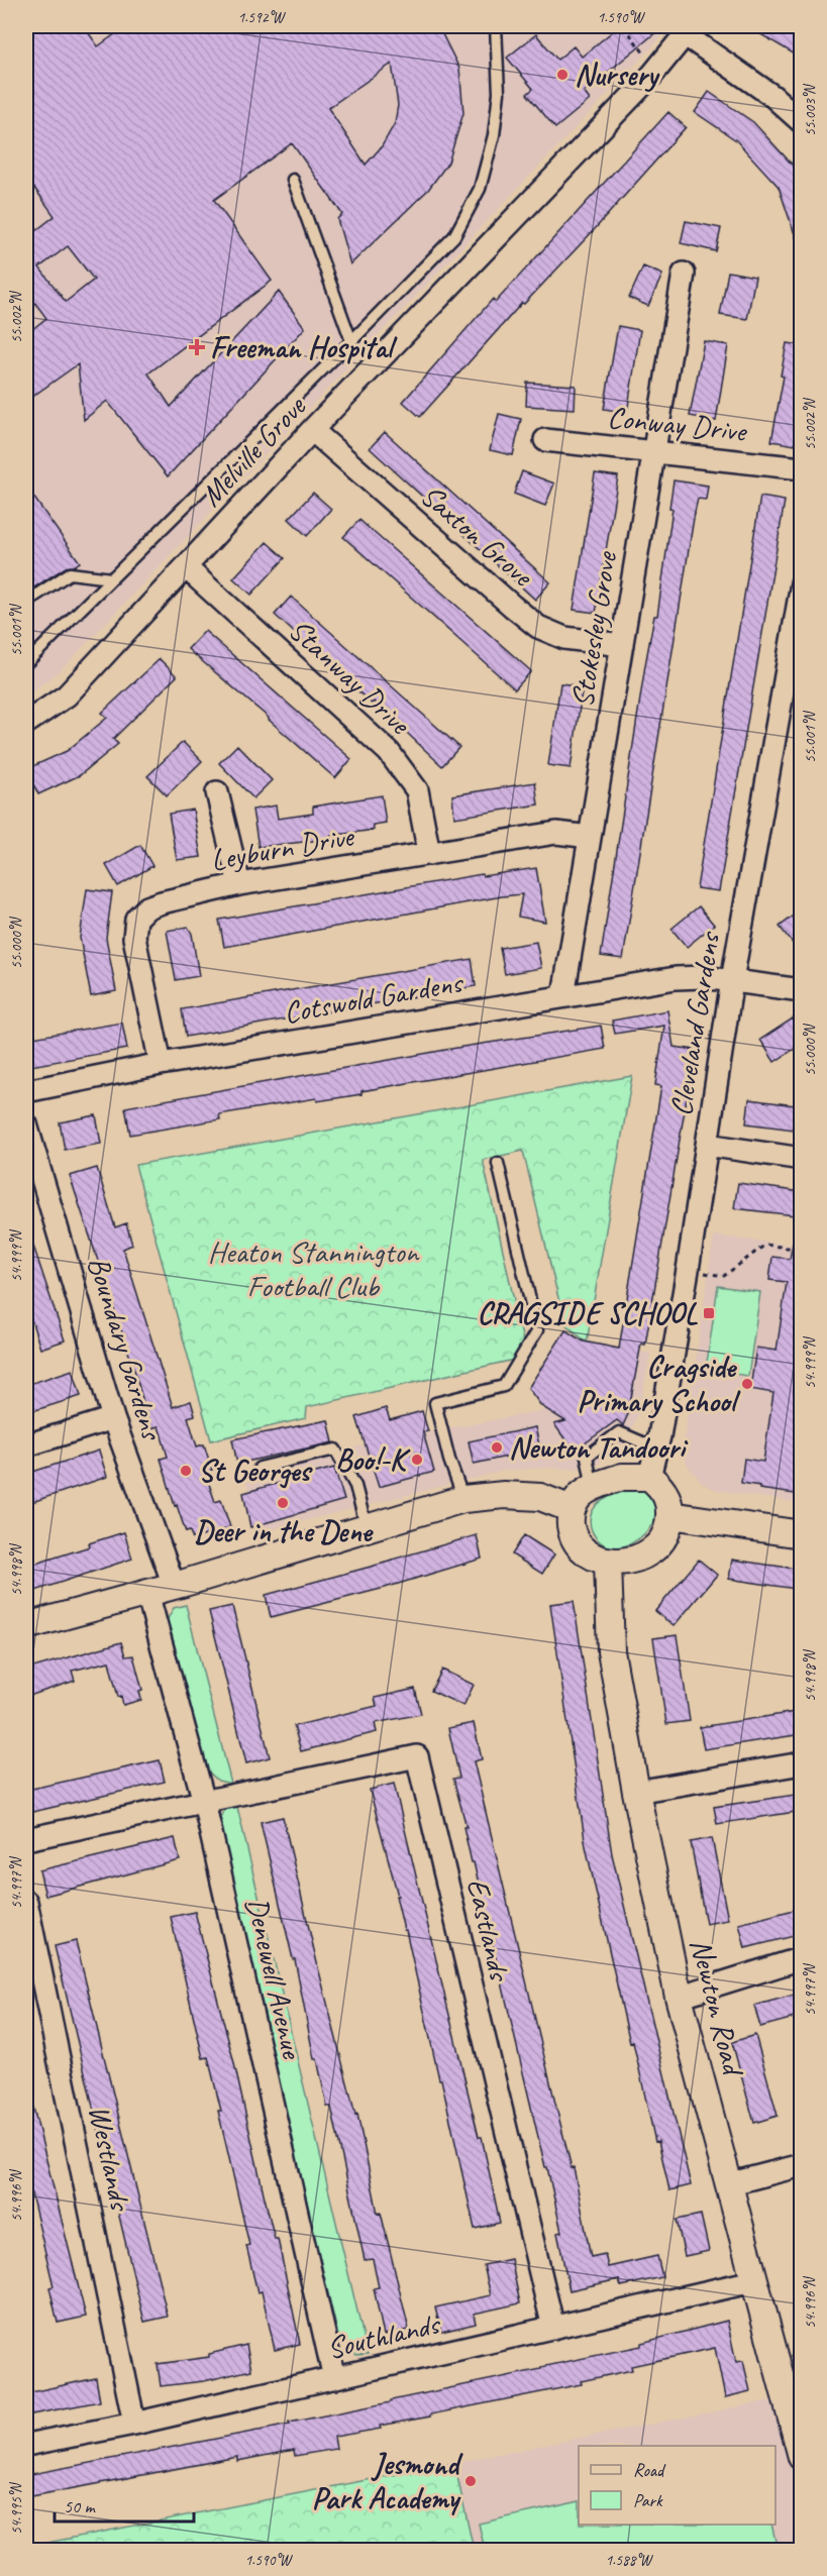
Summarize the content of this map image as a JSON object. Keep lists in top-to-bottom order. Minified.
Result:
{"streets":{"street":["Conway Drive","Melville Grove","Saxton Grove","Stokesley Grove","Stanway Drive","Leyburn Drive","Cotswold Gardens","Cleveland Gardens","Boundary Gardens","Eastlands","Denewell Avenue","Newton Road","Westlands","Southlands"]},"crossings":[["Conway Drive","Stokesley Grove"],["Melville Grove","Saxton Grove"],["Melville Grove","Stanway Drive"],["Saxton Grove","Stokesley Grove"],["Stokesley Grove","Leyburn Drive"],["Stokesley Grove","Cotswold Gardens"],["Stanway Drive","Leyburn Drive"],["Leyburn Drive","Cotswold Gardens"],["Cotswold Gardens","Cleveland Gardens"],["Cleveland Gardens","Newton Road"],["Eastlands","Denewell Avenue"],["Eastlands","Southlands"],["Denewell Avenue","Southlands"],["Newton Road","Southlands"],["Westlands","Southlands"]],"parks":["Heaton Stannington Football Club"],"places":{"other":["Nursery","Cragside Primary School","Newton Tandoori","Boo!-K","St Georges","Deer in the Dene","Jesmond Park Academy"],"health":["Freeman Hospital"],"transit":["CRAGSIDE SCHOOL"]},"legend":["Road","Park"],"scale_bar":"50 m","coordinates":["1.592°W","1.590°W","55.003°N","55.002°N","55.001°N","55.000°N","54.999°N","54.998°N","54.997°N","54.996°N","54.995°N","1.588°W"]}
